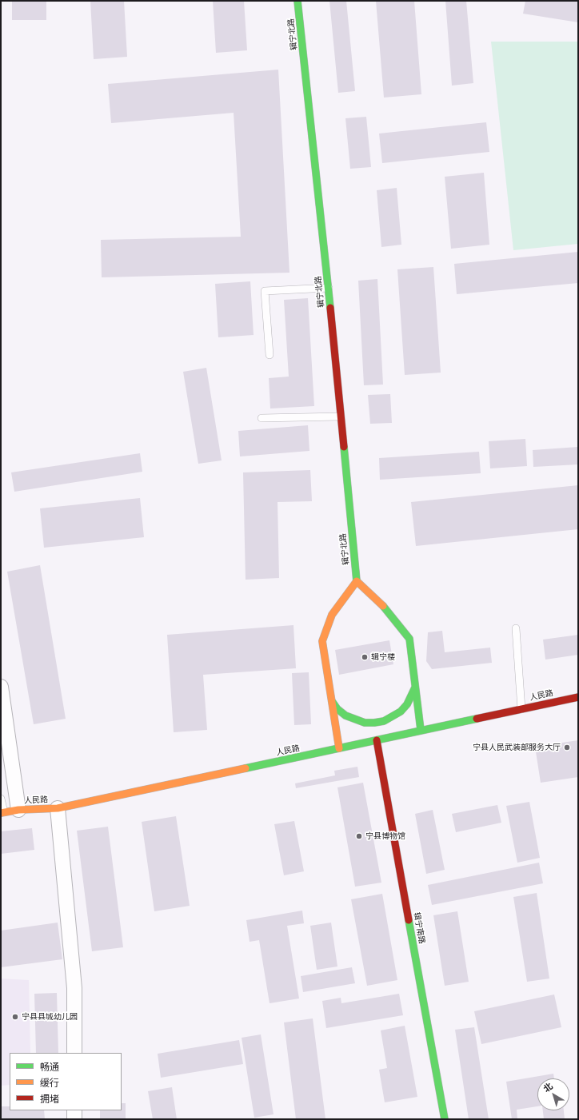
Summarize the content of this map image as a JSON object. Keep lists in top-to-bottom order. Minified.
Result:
{"streets":{"street":["辑宁北路","人民路","辑宁南路"]},"crossings":[["人民路","辑宁南路"]],"places":["辑宁楼","宁县人民武装部服务大厅","宁县博物馆","宁县县城幼儿园"],"legend":["畅通","缓行","拥堵"],"north":"top left"}
